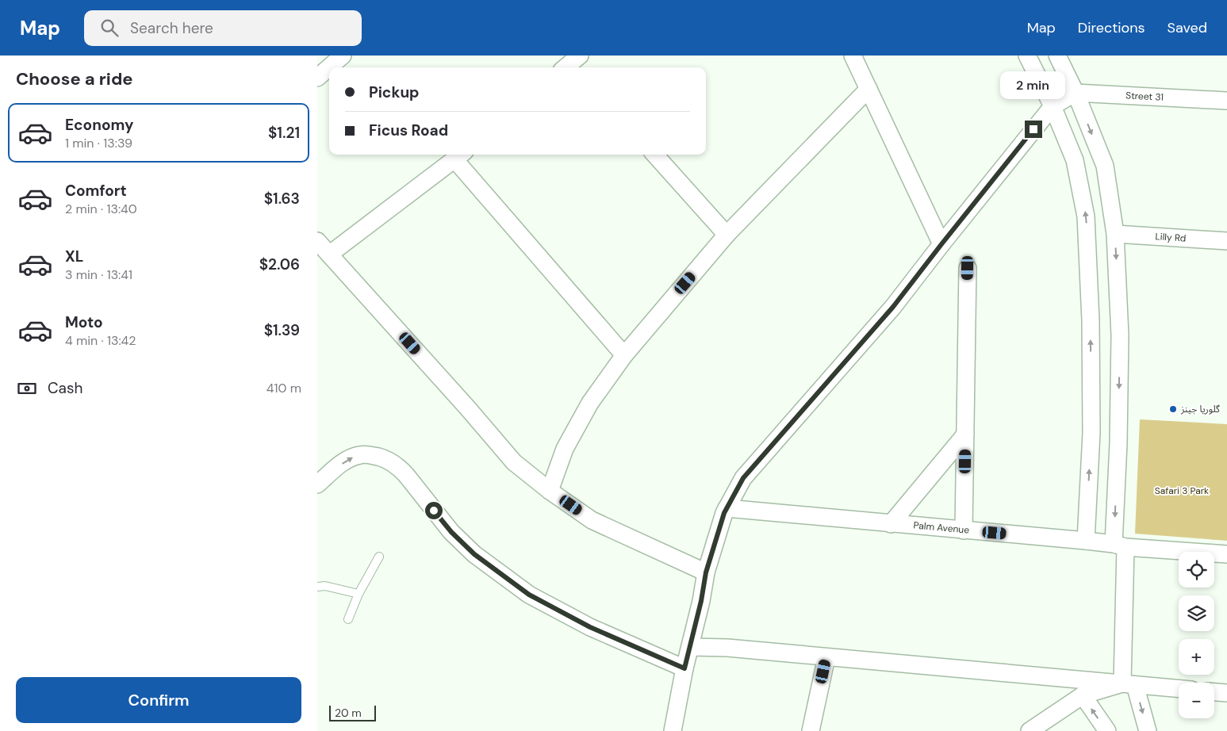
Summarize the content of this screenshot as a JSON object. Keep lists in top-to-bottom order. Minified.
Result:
{"streets":{"street":["Street 31","Lilly Rd","Palm Avenue"]},"parks":["Safari 3 Park"],"places":["گلوریا جینز"],"scale_bar":"20 m","page":{"header":"Map","search":"Search here","nav":["Map","Directions","Saved"],"heading":"Choose a ride","banner":["Pickup","Ficus Road"],"bubble":"2 min","list":[{"name":"Economy","note":"1 min · 13:39","value":"$1.21"},{"name":"Comfort","note":"2 min · 13:40","value":"$1.63"},{"name":"XL","note":"3 min · 13:41","value":"$2.06"},{"name":"Moto","note":"4 min · 13:42","value":"$1.39"}],"pay":["Cash","410 m"],"map_buttons":["+","−"],"buttons":"Confirm","scale":"20 m"}}
